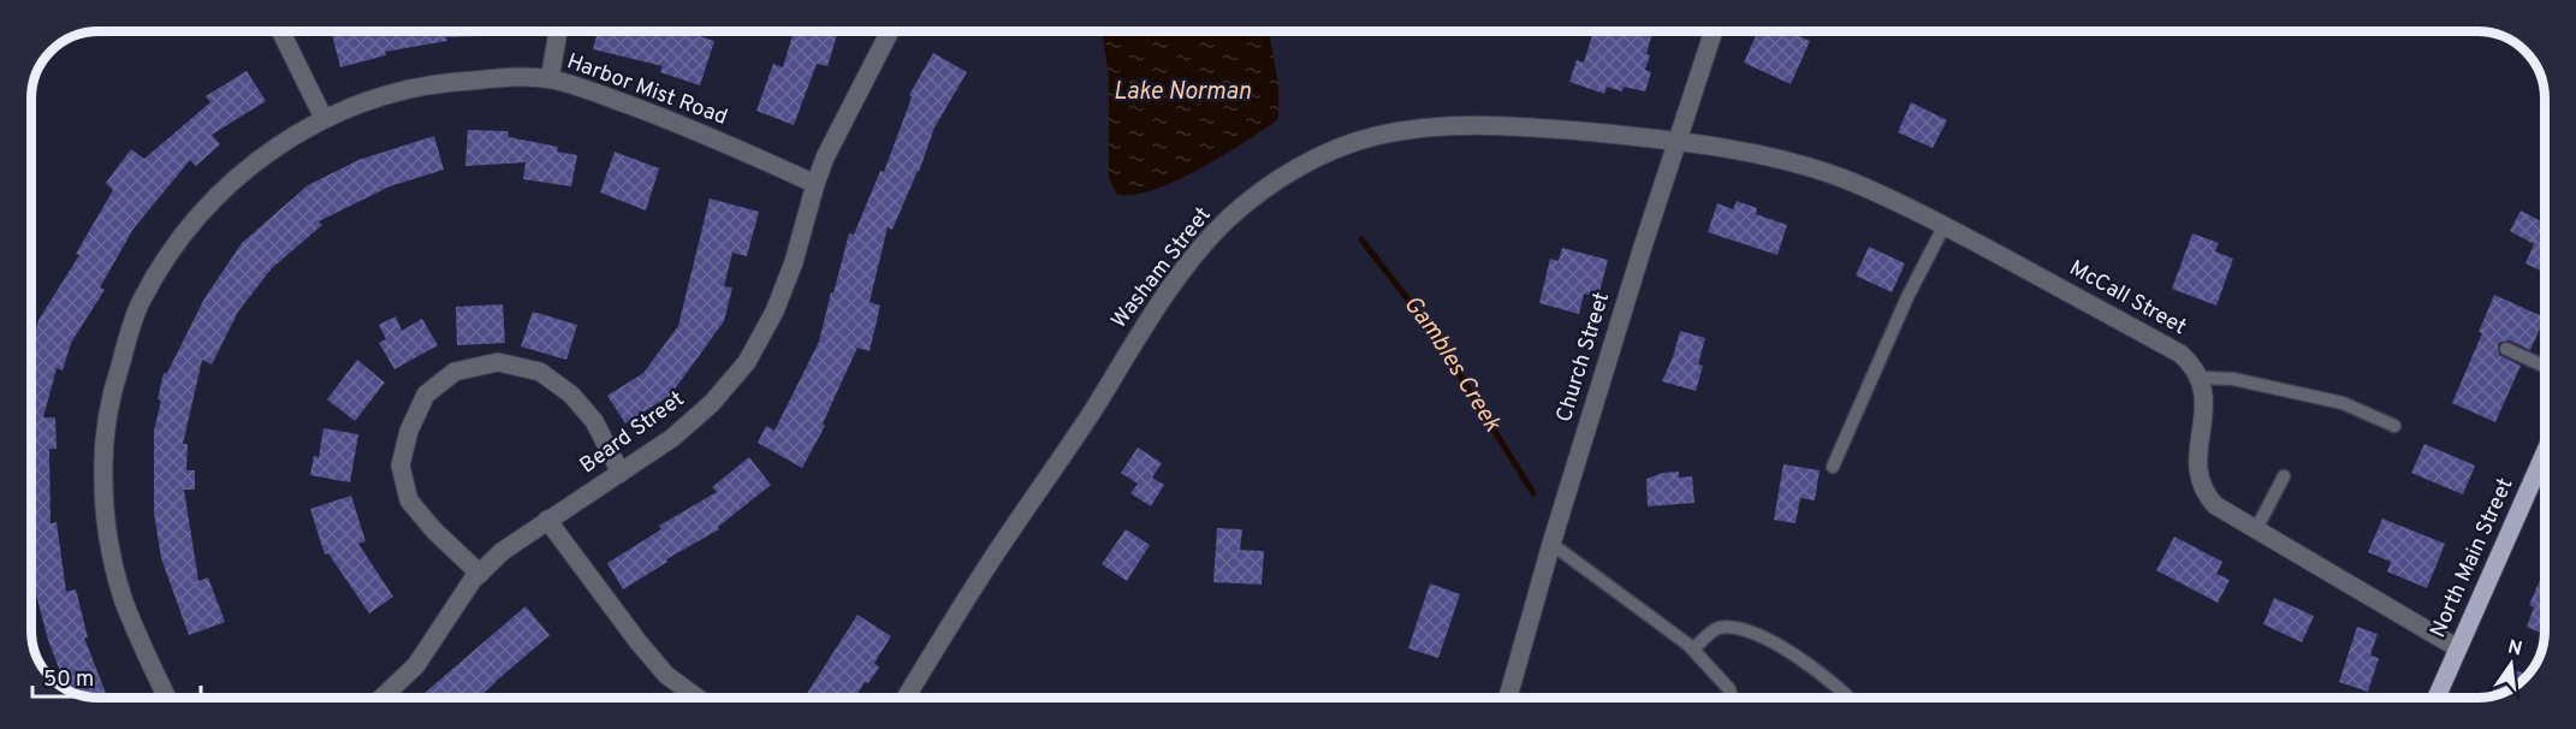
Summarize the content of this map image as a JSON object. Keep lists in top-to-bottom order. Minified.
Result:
{"streets":{"main road":["North Main Street"],"street":["Harbor Mist Road","Washam Street","McCall Street","Church Street","Beard Street"]},"crossings":[["Harbor Mist Road","Beard Street"],["Washam Street","McCall Street"],["Washam Street","Church Street"],["McCall Street","Church Street"]],"water":["Lake Norman","Gambles Creek"],"scale_bar":"50 m","north":"top"}
